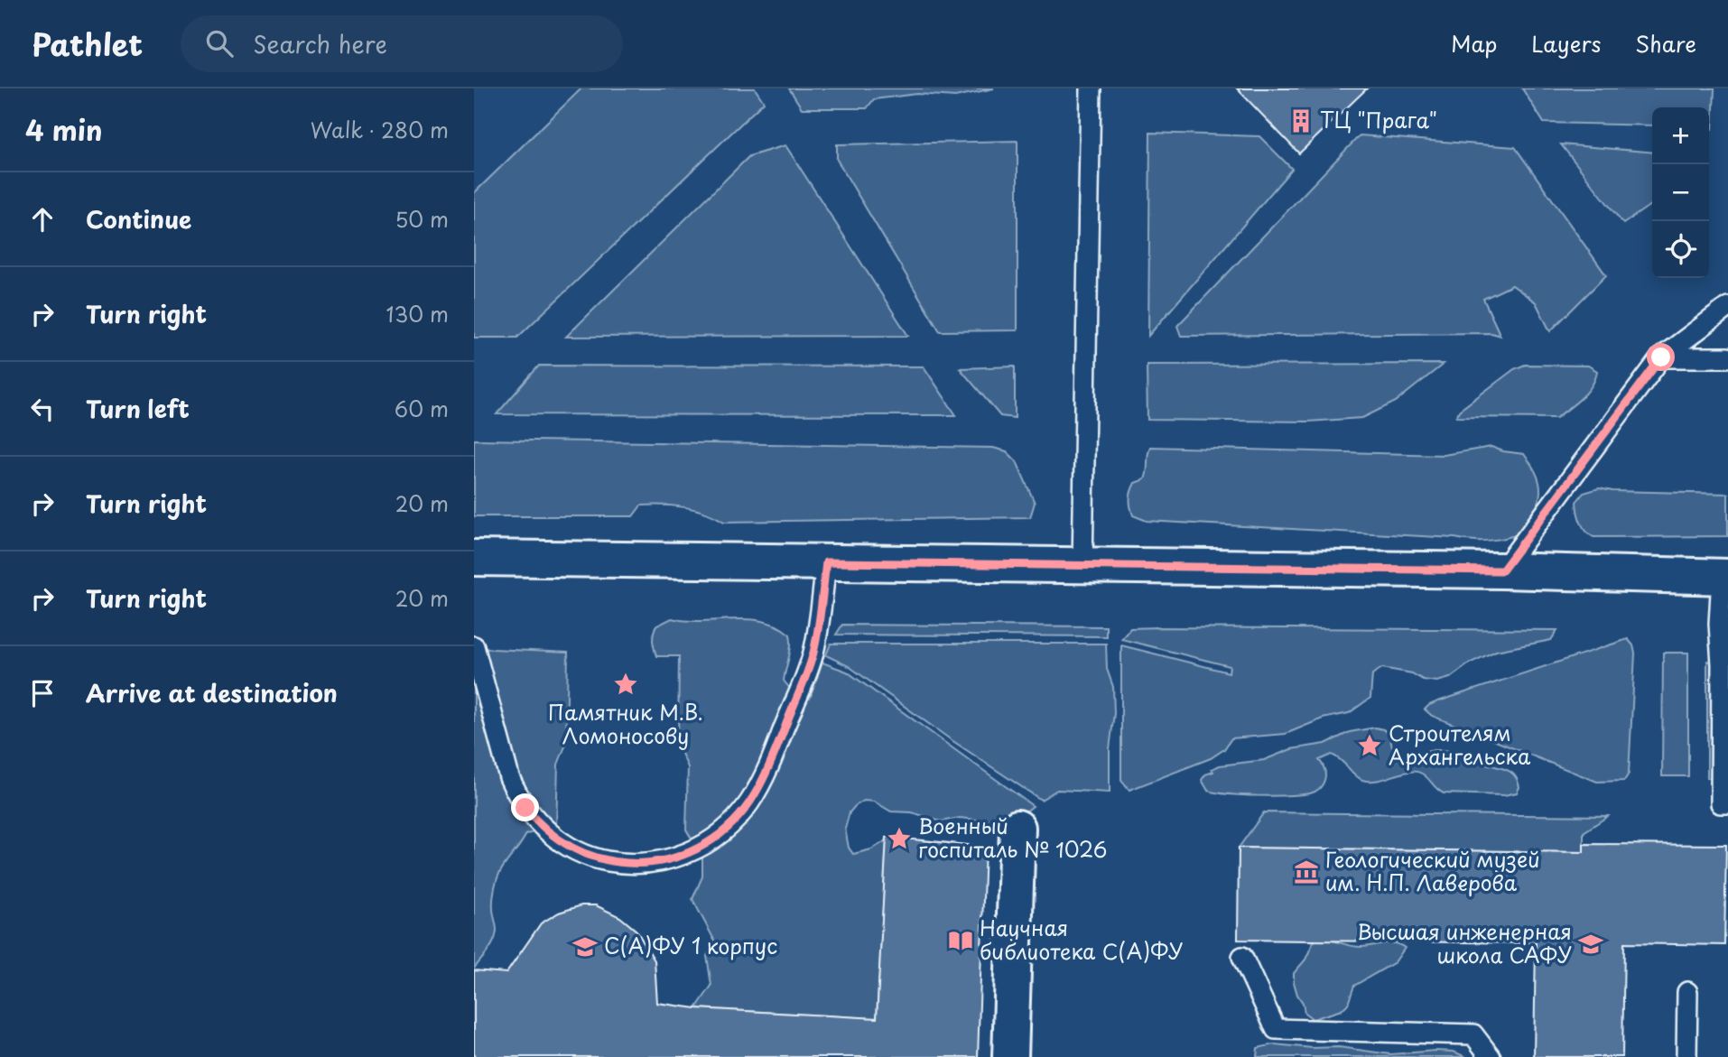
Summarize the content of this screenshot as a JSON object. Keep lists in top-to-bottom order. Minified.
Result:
{"places":{"building":["ТЦ \"Прага\""],"place":["Памятник М.В. Ломоносову","Строителям Архангельска","Военный госпиталь № 1026"],"museum":["Геологический музей им. Н.П. Лаверова"],"library":["Научная библиотека С(А)ФУ"],"school or university":["Высшая инженерная школа САФУ","С(А)ФУ 1 корпус"]},"page":{"header":"Pathlet","search":"Search here","nav":["Map","Layers","Share"],"heading":["4 min","Walk · 280 m"],"map_buttons":["+","−"],"list":[["Continue","50 m"],["Turn right","130 m"],["Turn left","60 m"],["Turn right","20 m"],["Turn right","20 m"],"Arrive at destination"]}}
